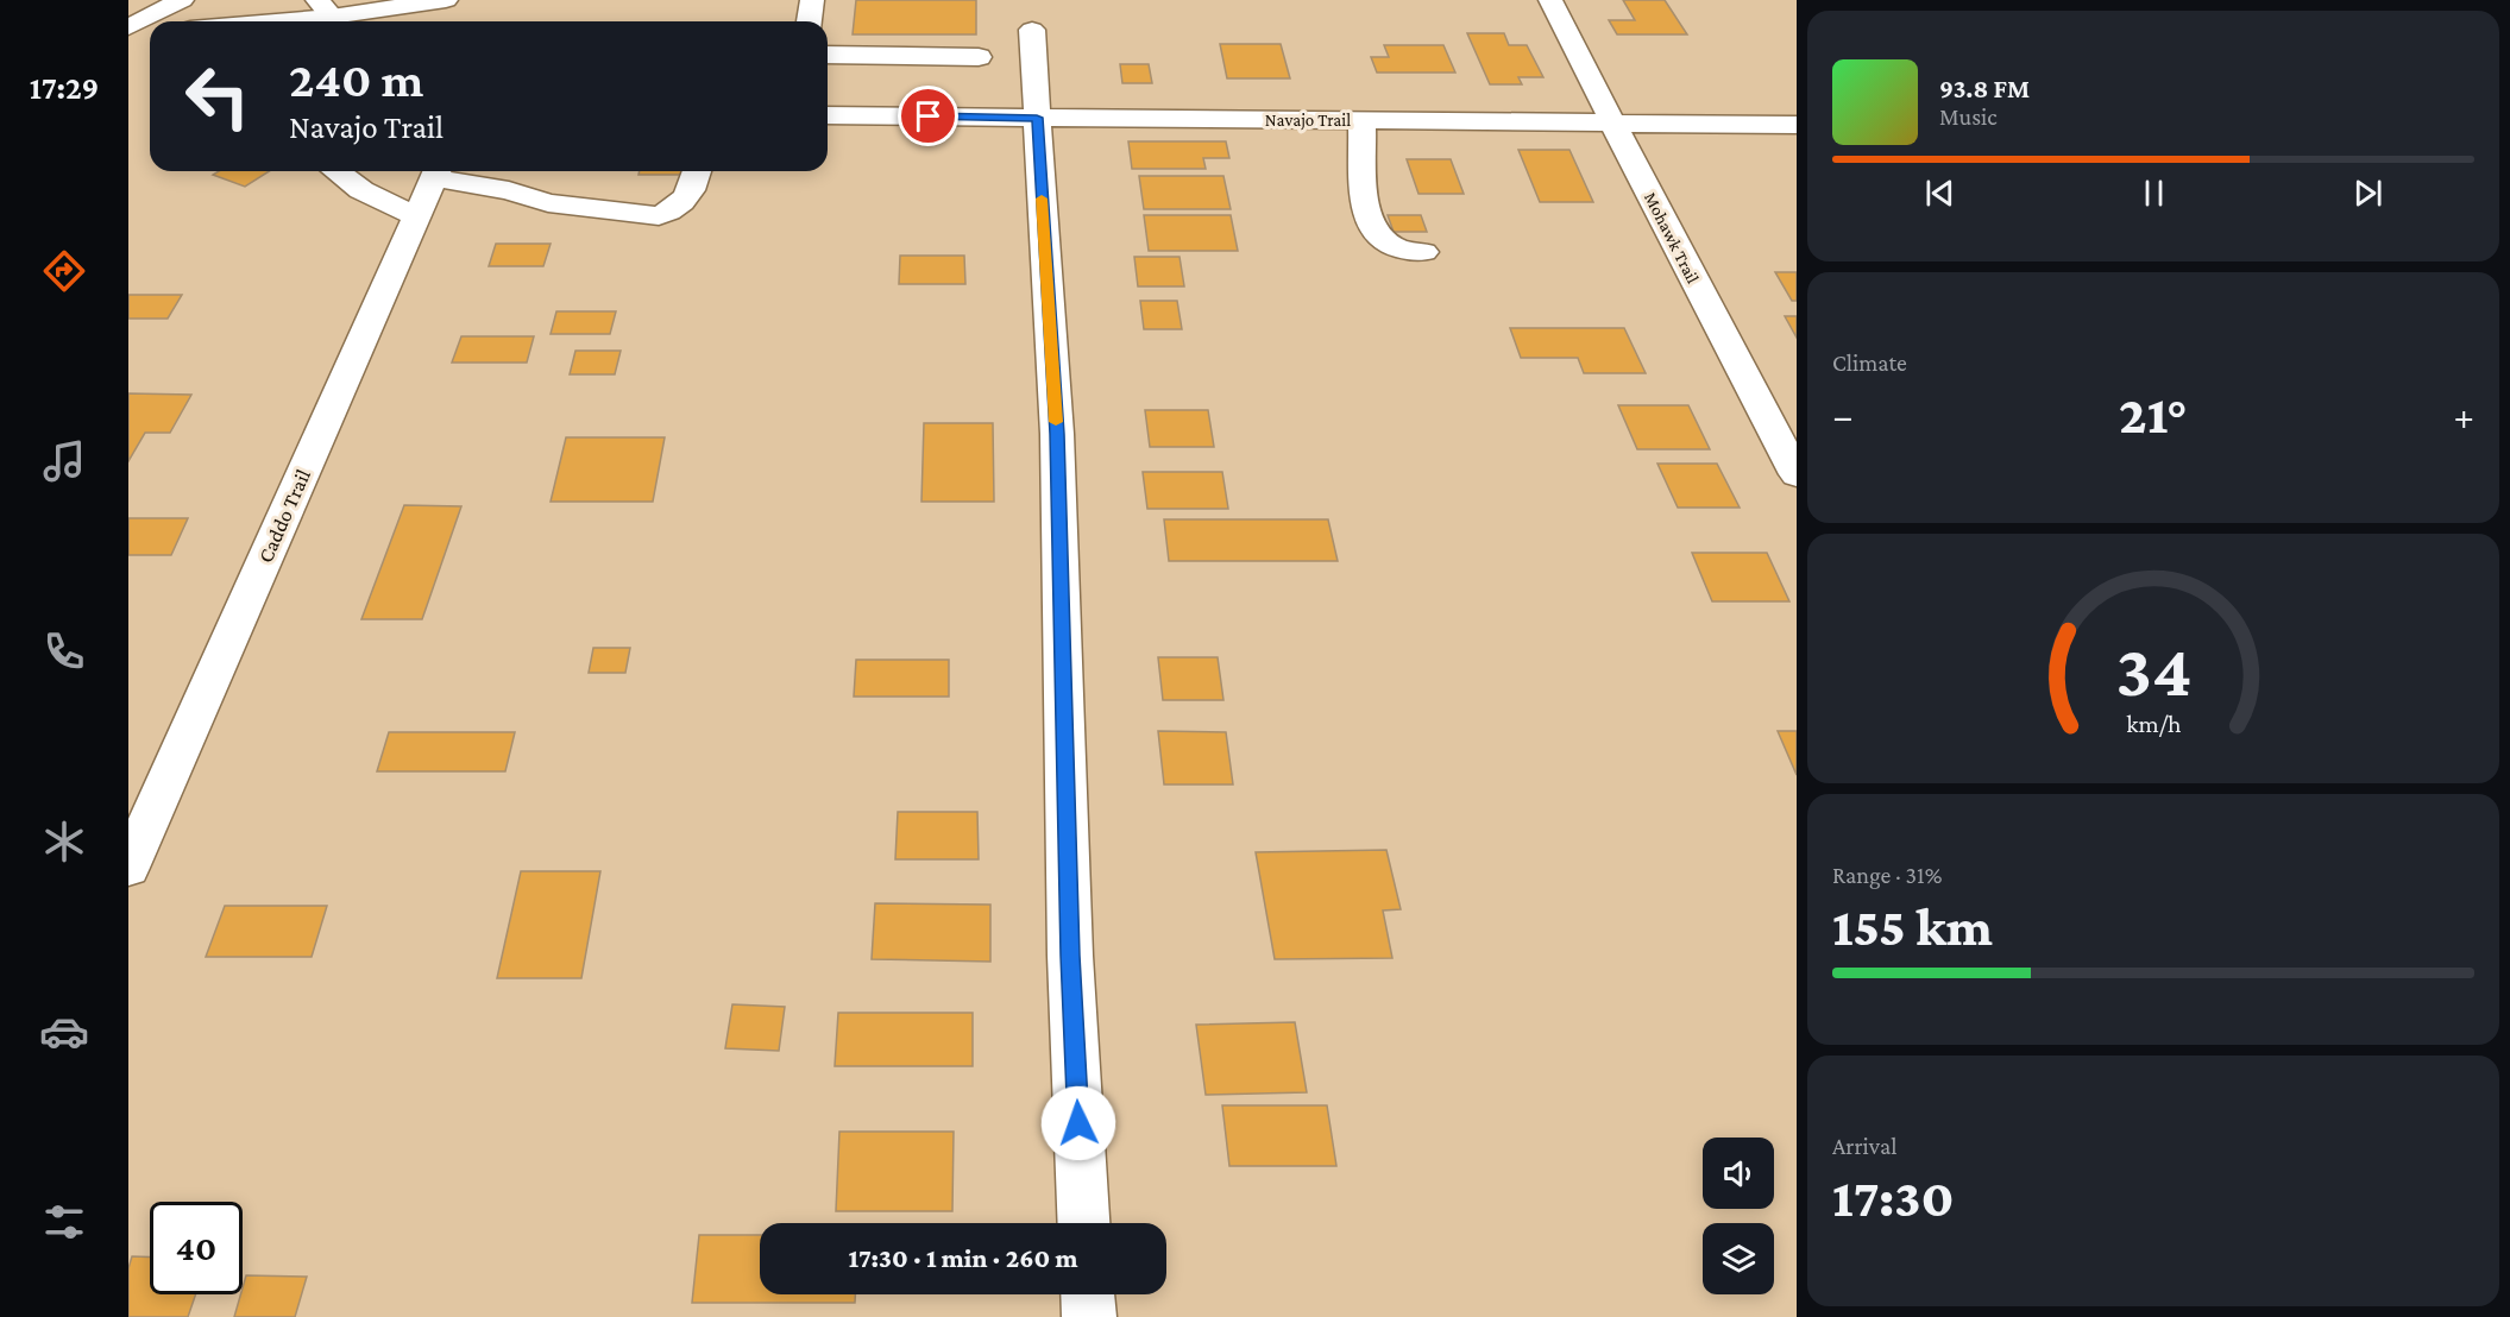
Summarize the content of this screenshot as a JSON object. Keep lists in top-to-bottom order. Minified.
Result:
{"streets":{"street":["Navajo Trail","Mohawk Trail","Caddo Trail"]},"crossings":[["Navajo Trail","Mohawk Trail"]],"page":{"tabs":"17:29","turn":["240 m","Navajo Trail"],"song":["93.8 FM","Music"],"tile":["Climate",["Range · 31%","155 km"],["Arrival","17:30"]],"heat":["−","21°","+"],"limit":"40","trip":"17:30 · 1 min · 260 m","gauge":["34","km/h"]}}
